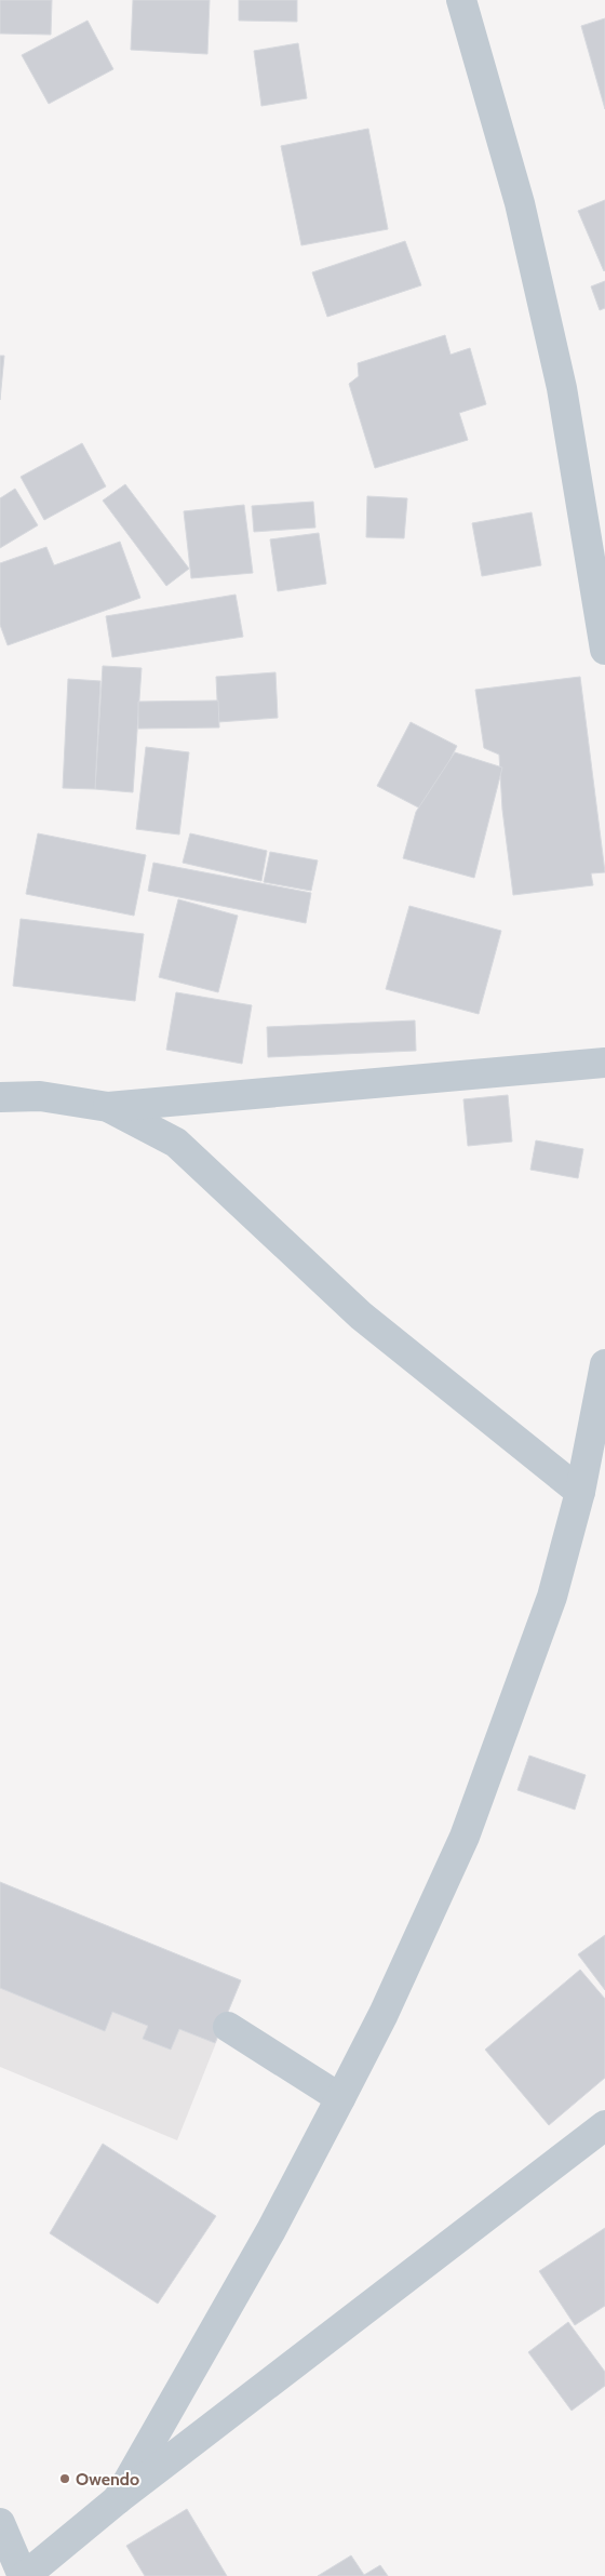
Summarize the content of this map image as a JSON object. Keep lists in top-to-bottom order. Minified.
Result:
{"places":["Owendo"]}
